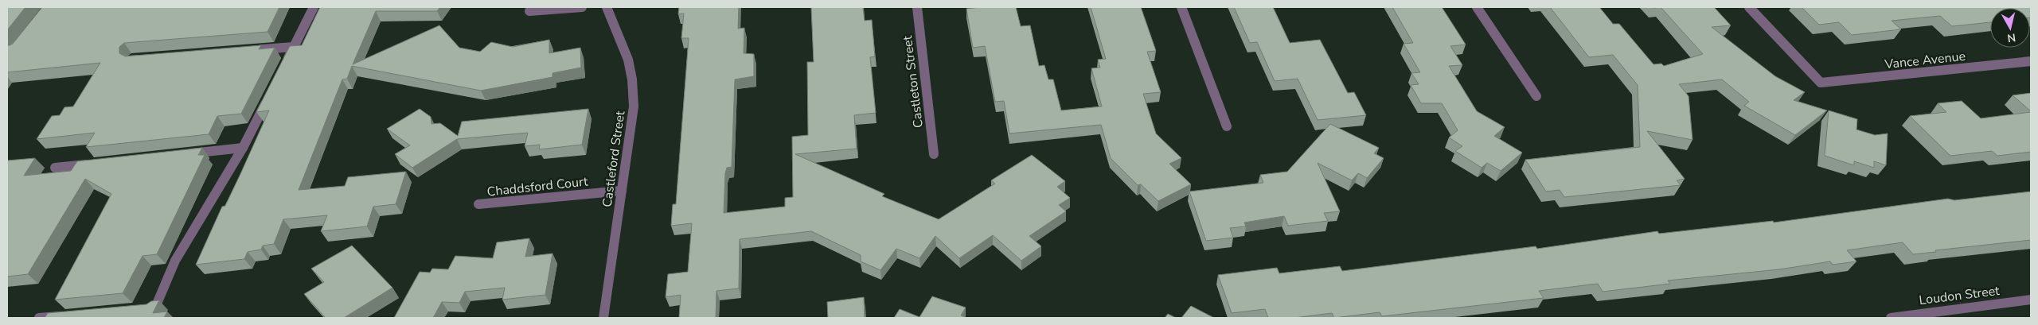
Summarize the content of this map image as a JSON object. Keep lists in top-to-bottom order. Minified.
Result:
{"streets":{"street":["Vance Avenue","Castleton Street","Castleford Street","Chaddsford Court","Loudon Street"]},"crossings":[["Castleford Street","Chaddsford Court"]],"north":"bottom"}
